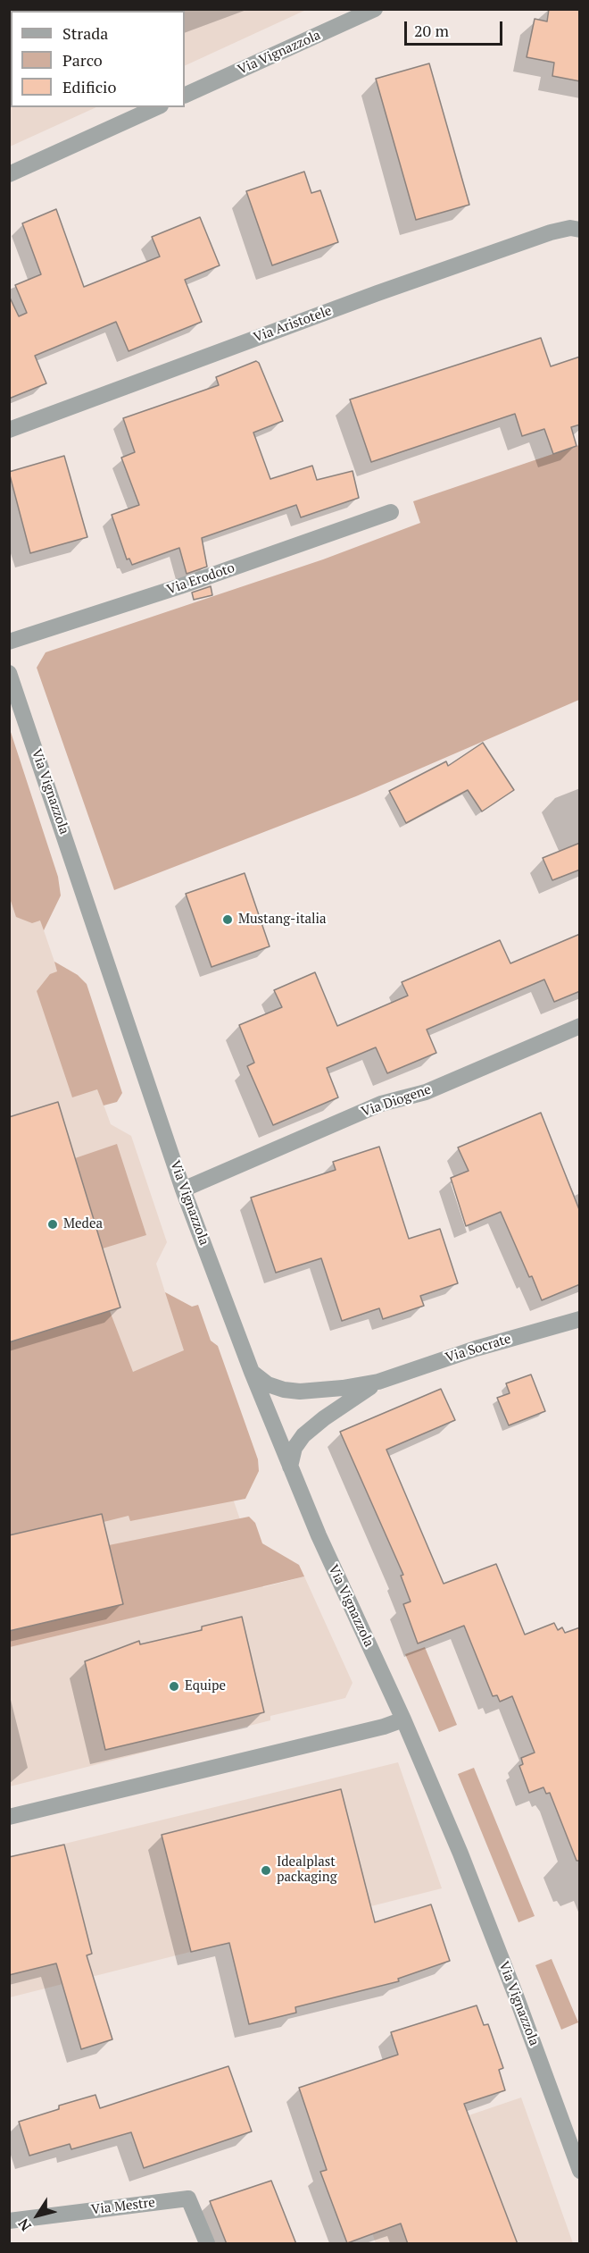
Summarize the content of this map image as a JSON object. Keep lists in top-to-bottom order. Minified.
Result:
{"streets":{"street":["Via Vignazzola","Via Aristotele","Via Erodoto","Via Diogene","Via Socrate","Via Mestre"]},"crossings":[["Via Vignazzola","Via Diogene"],["Via Vignazzola","Via Socrate"]],"places":["Mustang-italia","Medea","Equipe","Idealplast packaging"],"legend":["Strada","Parco","Edificio"],"scale_bar":"20 m","north":"bottom left"}
